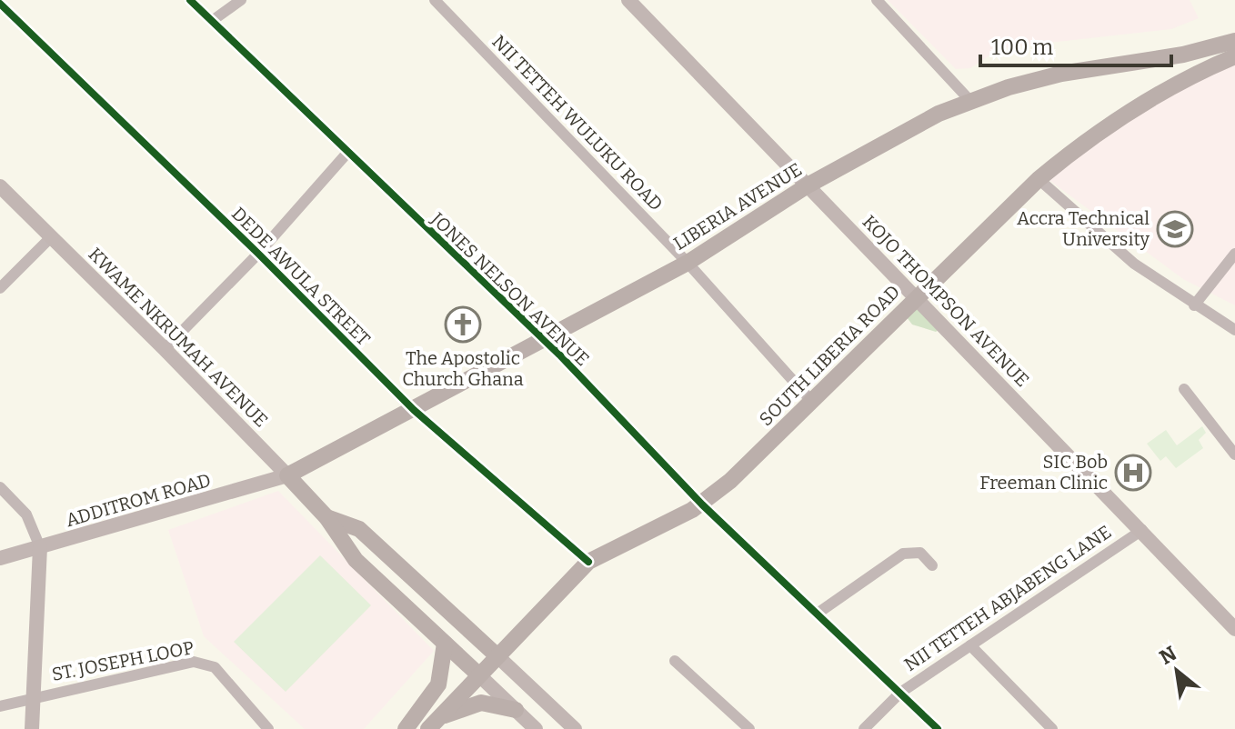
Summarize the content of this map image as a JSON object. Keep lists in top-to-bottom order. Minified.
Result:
{"streets":{"main road":["LIBERIA AVENUE","KOJO THOMPSON AVENUE","KWAME NKRUMAH AVENUE","SOUTH LIBERIA ROAD","ADDITROM ROAD"],"street":["NII TETTEH WULUKU ROAD","DEDE AWULA STREET","JONES NELSON AVENUE","NII TETTEH ABJABENG LANE","ST. JOSEPH LOOP"]},"crossings":[["NII TETTEH WULUKU ROAD","LIBERIA AVENUE"],["NII TETTEH WULUKU ROAD","SOUTH LIBERIA ROAD"],["LIBERIA AVENUE","DEDE AWULA STREET"],["LIBERIA AVENUE","JONES NELSON AVENUE"],["LIBERIA AVENUE","KOJO THOMPSON AVENUE"],["LIBERIA AVENUE","KWAME NKRUMAH AVENUE"],["LIBERIA AVENUE","ADDITROM ROAD"],["DEDE AWULA STREET","SOUTH LIBERIA ROAD"],["JONES NELSON AVENUE","SOUTH LIBERIA ROAD"],["JONES NELSON AVENUE","NII TETTEH ABJABENG LANE"],["KOJO THOMPSON AVENUE","SOUTH LIBERIA ROAD"],["KOJO THOMPSON AVENUE","NII TETTEH ABJABENG LANE"],["KWAME NKRUMAH AVENUE","SOUTH LIBERIA ROAD"],["KWAME NKRUMAH AVENUE","ADDITROM ROAD"]],"places":{"school or university":["Accra Technical University"],"church":["The Apostolic Church Ghana"],"hospital":["SIC Bob Freeman Clinic"]},"scale_bar":"100 m","north":"top left"}
